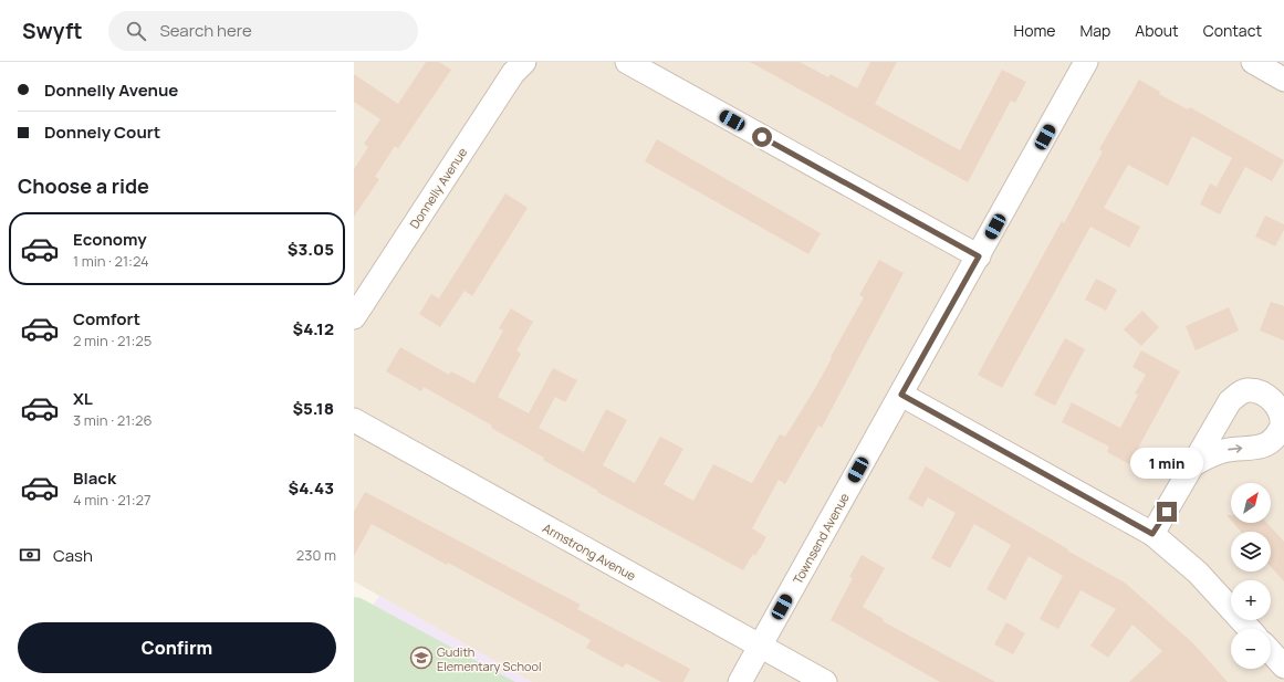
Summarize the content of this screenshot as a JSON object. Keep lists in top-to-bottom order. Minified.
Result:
{"streets":{"street":["Donnelly Avenue","Townsend Avenue","Armstrong Avenue"]},"crossings":[["Townsend Avenue","Armstrong Avenue"]],"places":{"school or university":["Gudith Elementary School"]},"north":"top right","page":{"header":"Swyft","search":"Search here","nav":["Home","Map","About","Contact"],"banner":["Donnelly Avenue","Donnely Court"],"heading":"Choose a ride","list":[{"name":"Economy","note":"1 min · 21:24","value":"$3.05"},{"name":"Comfort","note":"2 min · 21:25","value":"$4.12"},{"name":"XL","note":"3 min · 21:26","value":"$5.18"},{"name":"Black","note":"4 min · 21:27","value":"$4.43"}],"bubble":"1 min","map_buttons":["+","−"],"pay":["Cash","230 m"],"buttons":"Confirm"}}
